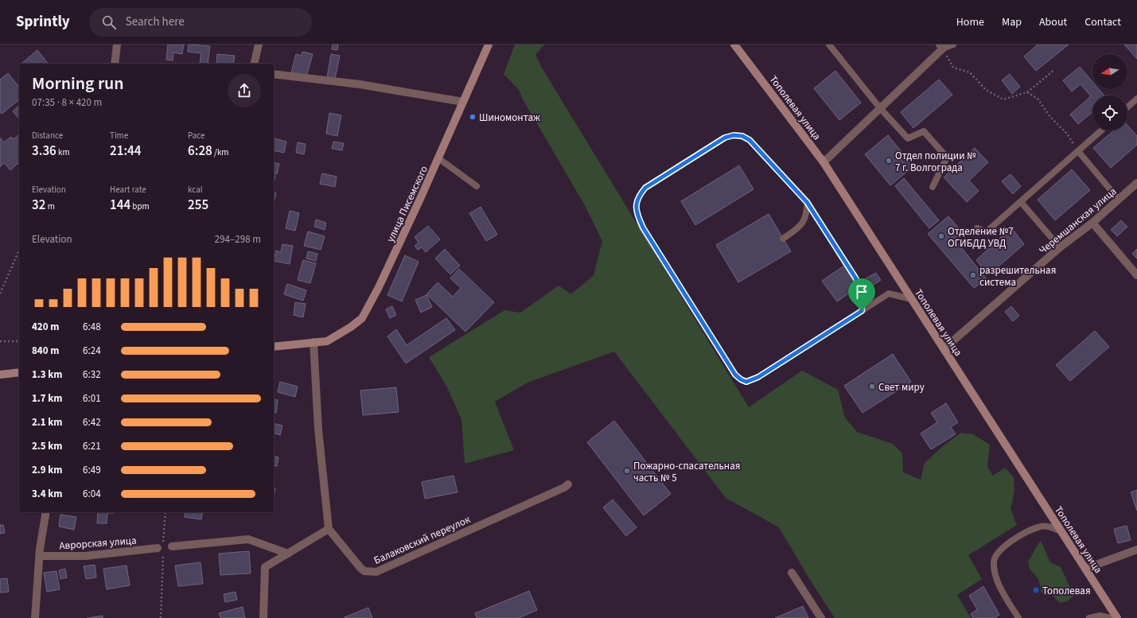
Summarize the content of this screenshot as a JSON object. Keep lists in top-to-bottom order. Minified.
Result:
{"streets":{"main road":["Тополевая улица","улица Писемского"],"street":["Черемшанская улица","Балаковский переулок","Аврорская улица"]},"crossings":[["Тополевая улица","Черемшанская улица"]],"places":{"other":["Шиномонтаж","Отдел полиции № 7 г. Волгограда","Отделение №7 ОГИБДД УВД","разрешительная система","Свет миру","Пожарно-спасательная часть № 5"],"transit":["Тополевая"]},"north":"left","page":{"header":"Sprintly","search":"Search here","nav":["Home","Map","About","Contact"],"heading":["Morning run","07:35 · 8 × 420 m"],"stats":[["Distance","3.36 km"],["Time","21:44"],["Pace","6:28 /km"],["Elevation","32 m"],["Heart rate","144 bpm"],["kcal","255"]],"chart":["Elevation","294–298 m"],"list":[{"name":"420 m","note":"6:48"},{"name":"840 m","note":"6:24"},{"name":"1.3 km","note":"6:32"},{"name":"1.7 km","note":"6:01"},{"name":"2.1 km","note":"6:42"},{"name":"2.5 km","note":"6:21"},{"name":"2.9 km","note":"6:49"},{"name":"3.4 km","note":"6:04"}]}}
